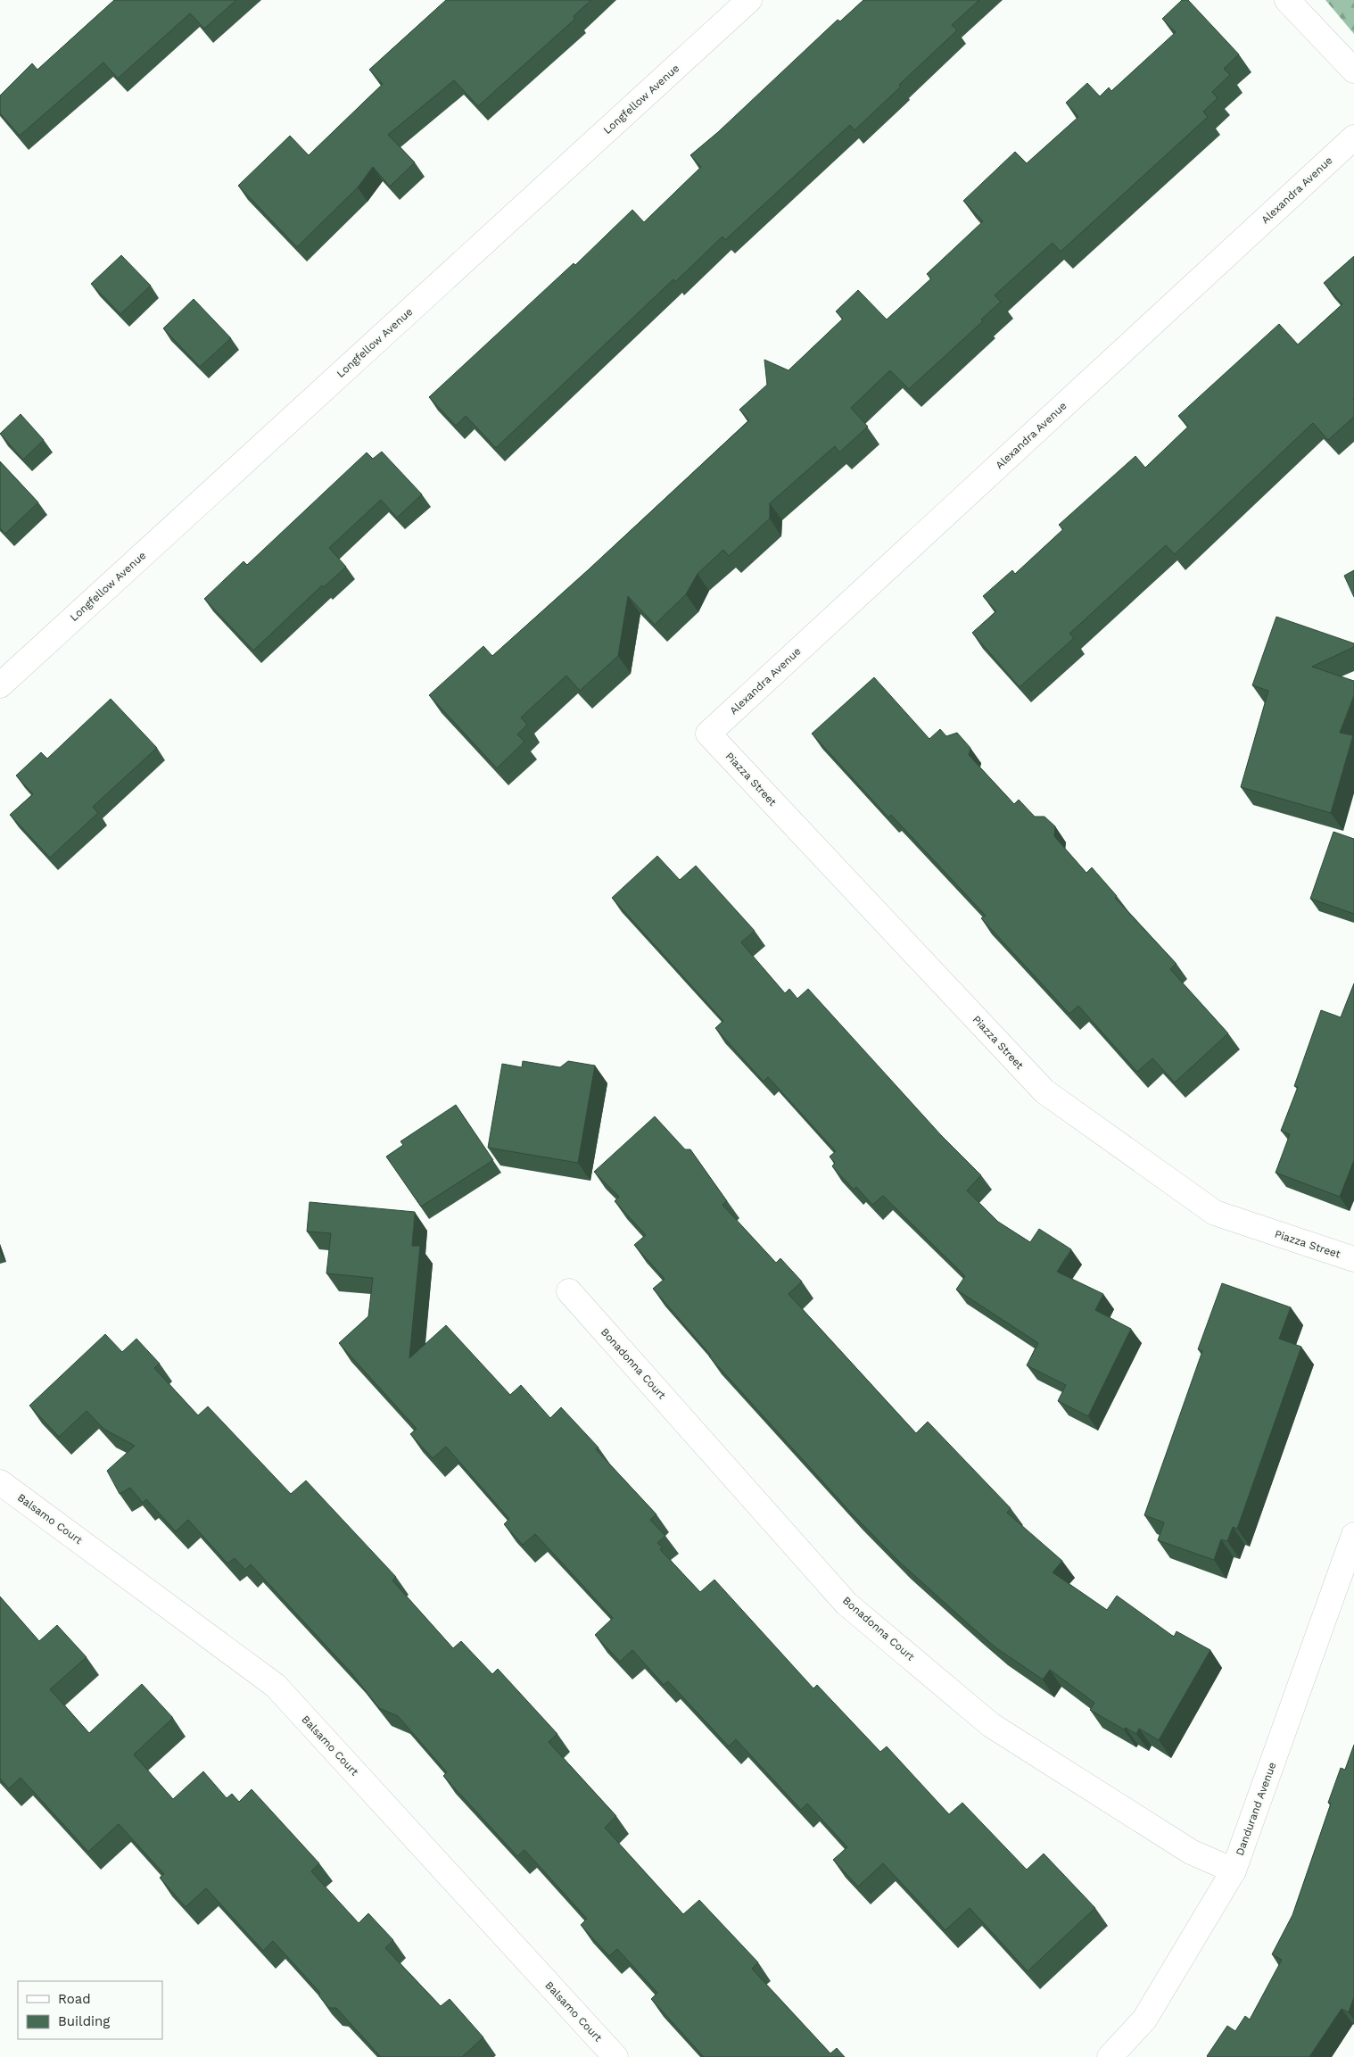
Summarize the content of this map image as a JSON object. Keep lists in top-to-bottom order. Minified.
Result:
{"streets":{"street":["Longfellow Avenue","Alexandra Avenue","Piazza Street","Bonadonna Court","Balsamo Court","Dandurand Avenue"]},"crossings":[["Alexandra Avenue","Piazza Street"],["Bonadonna Court","Dandurand Avenue"]],"legend":["Road","Building"]}
